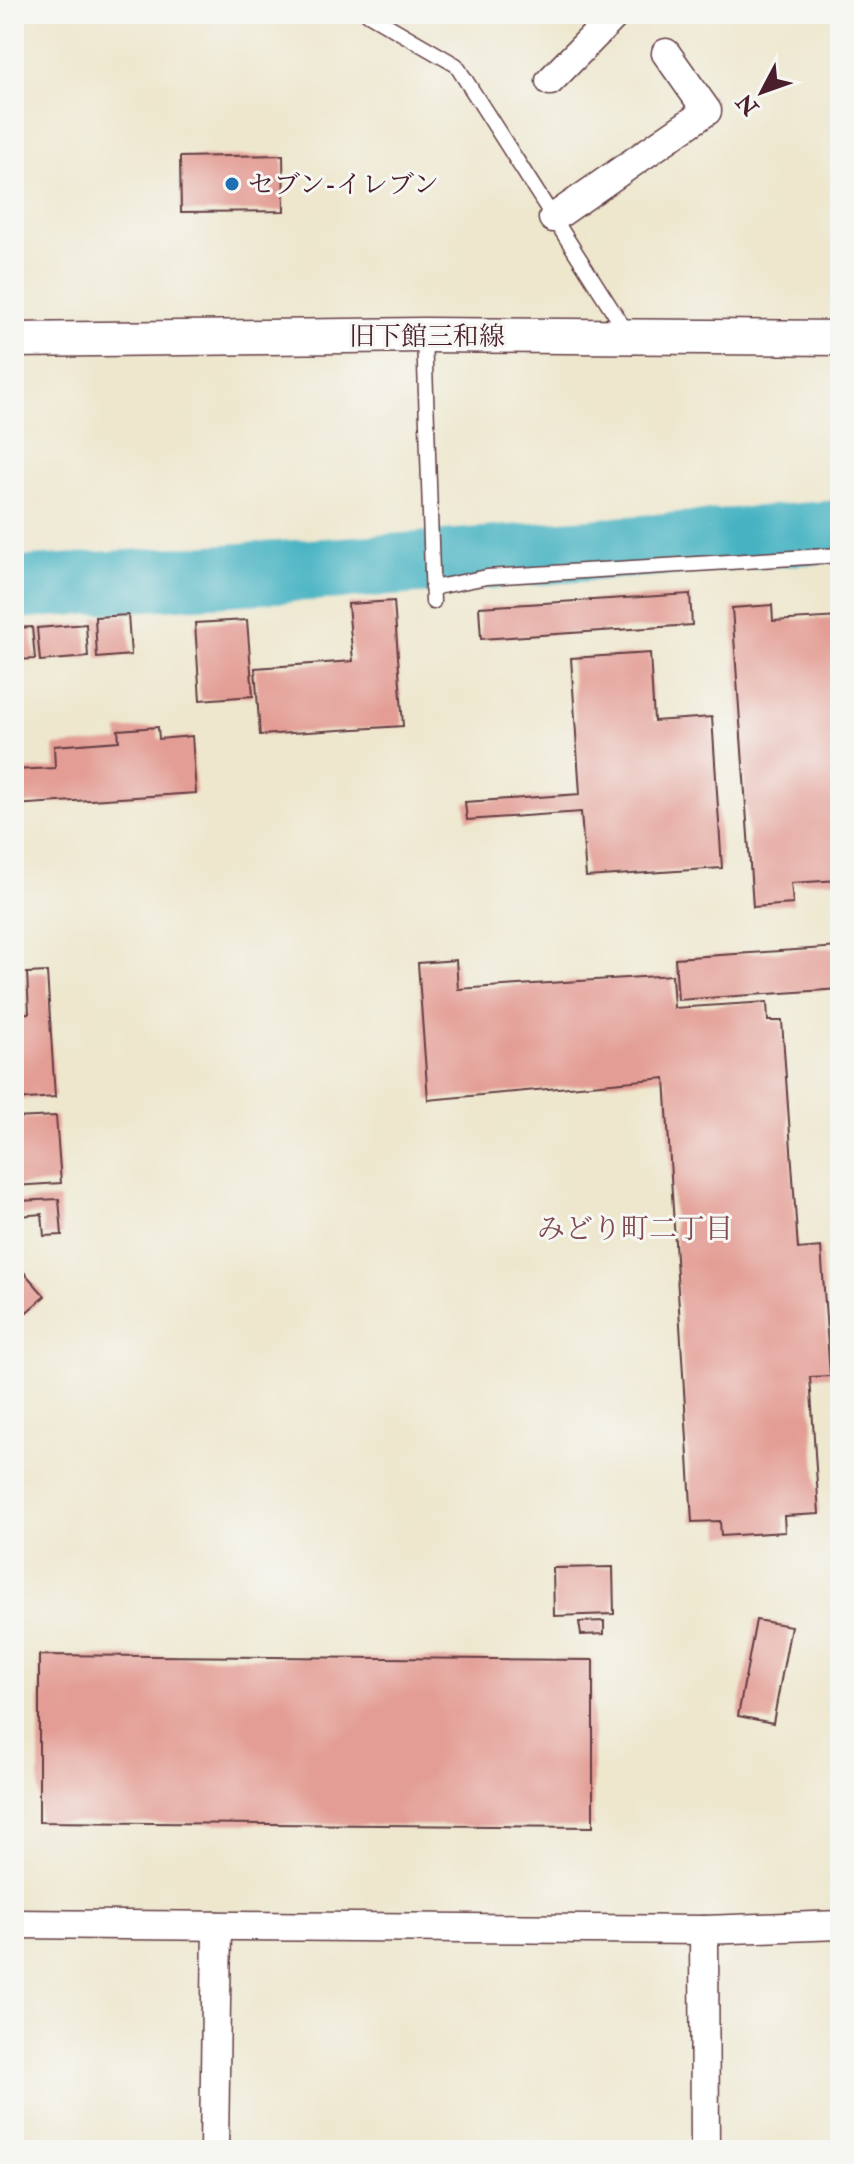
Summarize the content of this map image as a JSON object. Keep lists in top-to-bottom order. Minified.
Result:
{"streets":{"street":["旧下館三和線"]},"districts":["みどり町二丁目"],"places":["セブン-イレブン"],"north":"bottom left"}
